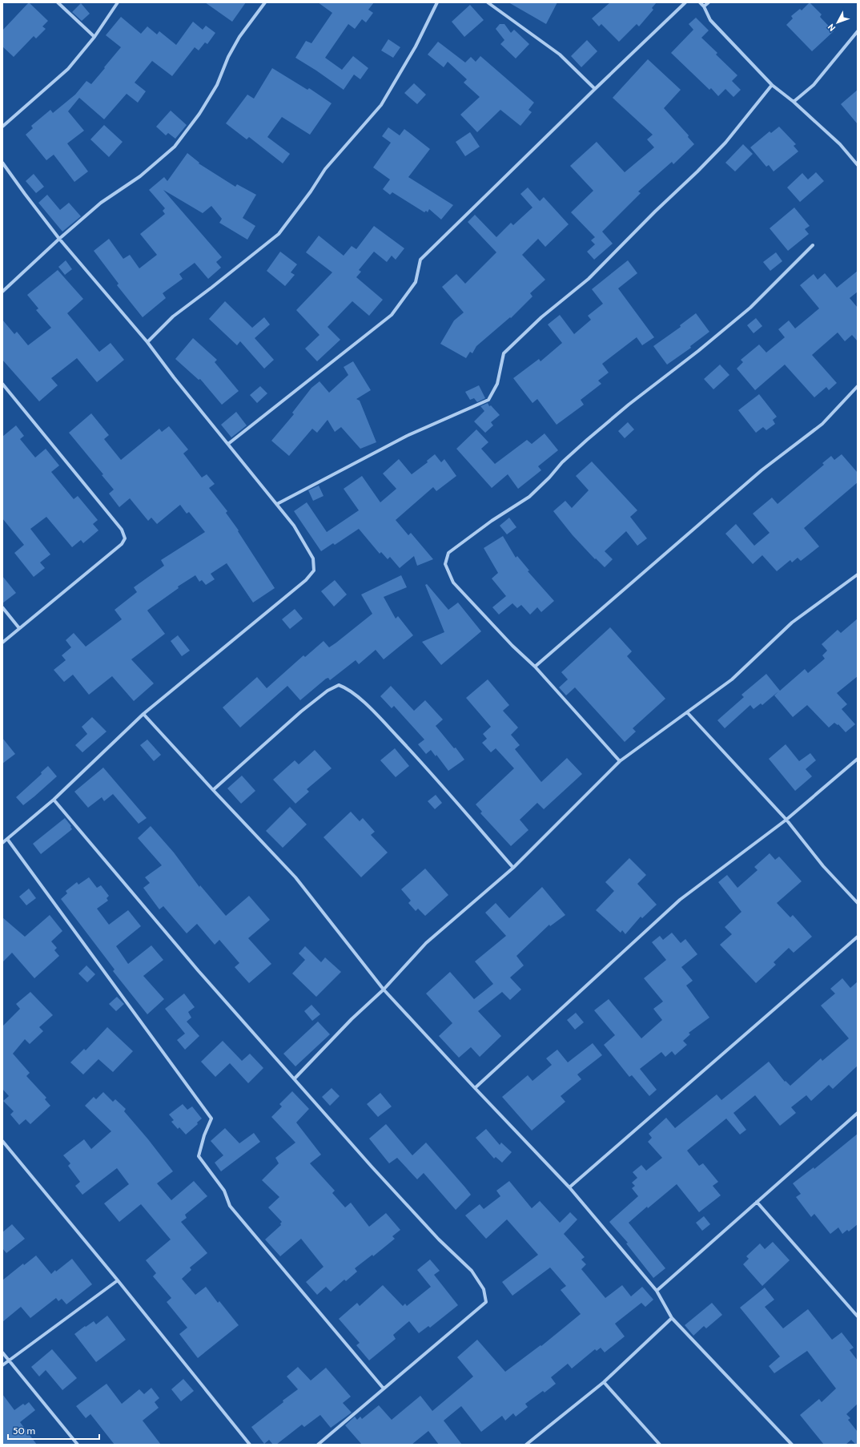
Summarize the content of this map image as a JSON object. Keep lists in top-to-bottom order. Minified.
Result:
{"scale_bar":"50 m","north":"bottom left"}
